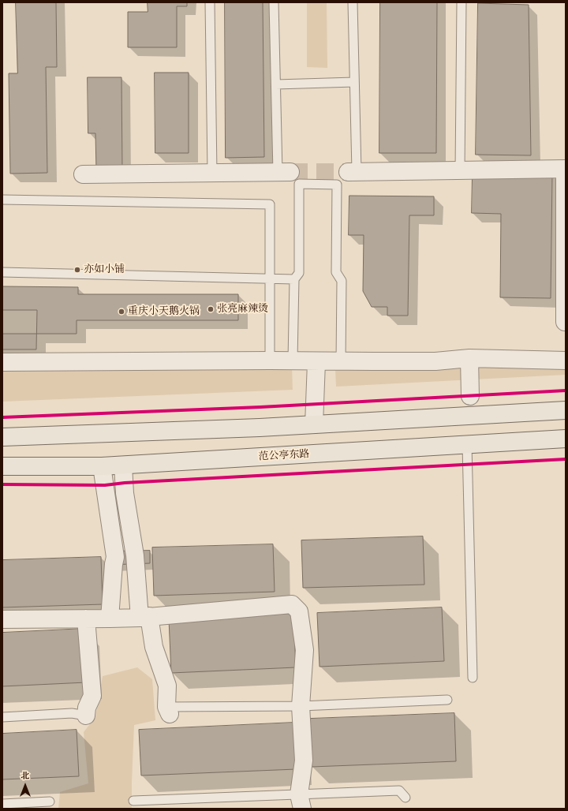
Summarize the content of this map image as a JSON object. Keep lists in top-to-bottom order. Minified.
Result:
{"streets":{"main road":["范公亭东路"]},"places":["亦如小铺","张亮麻辣烫","重庆小天鹅火锅"],"north":"top"}
